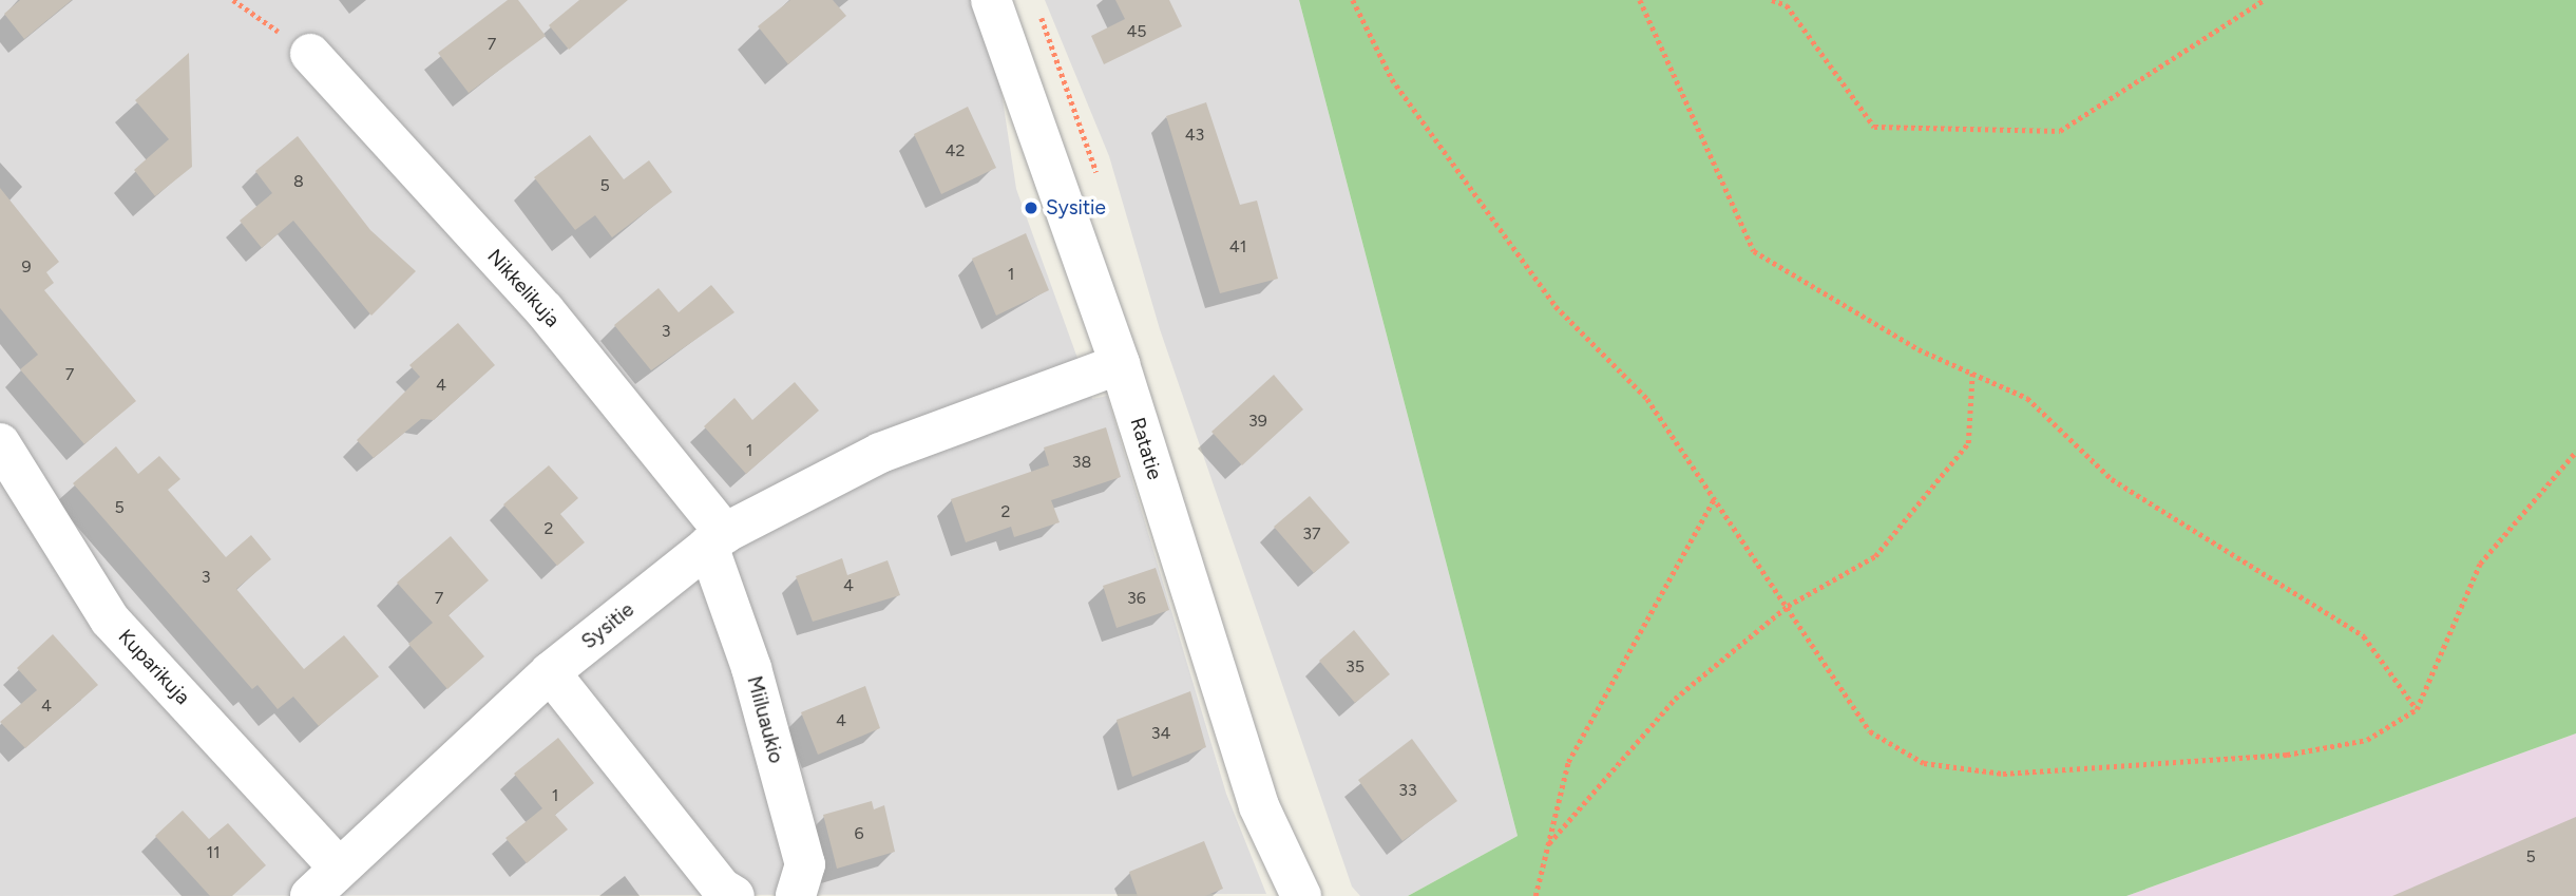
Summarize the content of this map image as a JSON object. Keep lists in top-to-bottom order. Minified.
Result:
{"streets":{"street":["Nikkelikuja","Ratatie","Sysitie","Kuparikuja","Miiluaukio"]},"crossings":[["Nikkelikuja","Sysitie"],["Nikkelikuja","Miiluaukio"],["Ratatie","Sysitie"],["Sysitie","Kuparikuja"],["Sysitie","Miiluaukio"]],"places":["Sysitie"],"house_numbers":["45","7","43","42","8","5","41","9","1","3","7","4","39","1","38","5","2","2","37","3","4","7","36","35","4","4","34","33","1","6","11","5"]}
